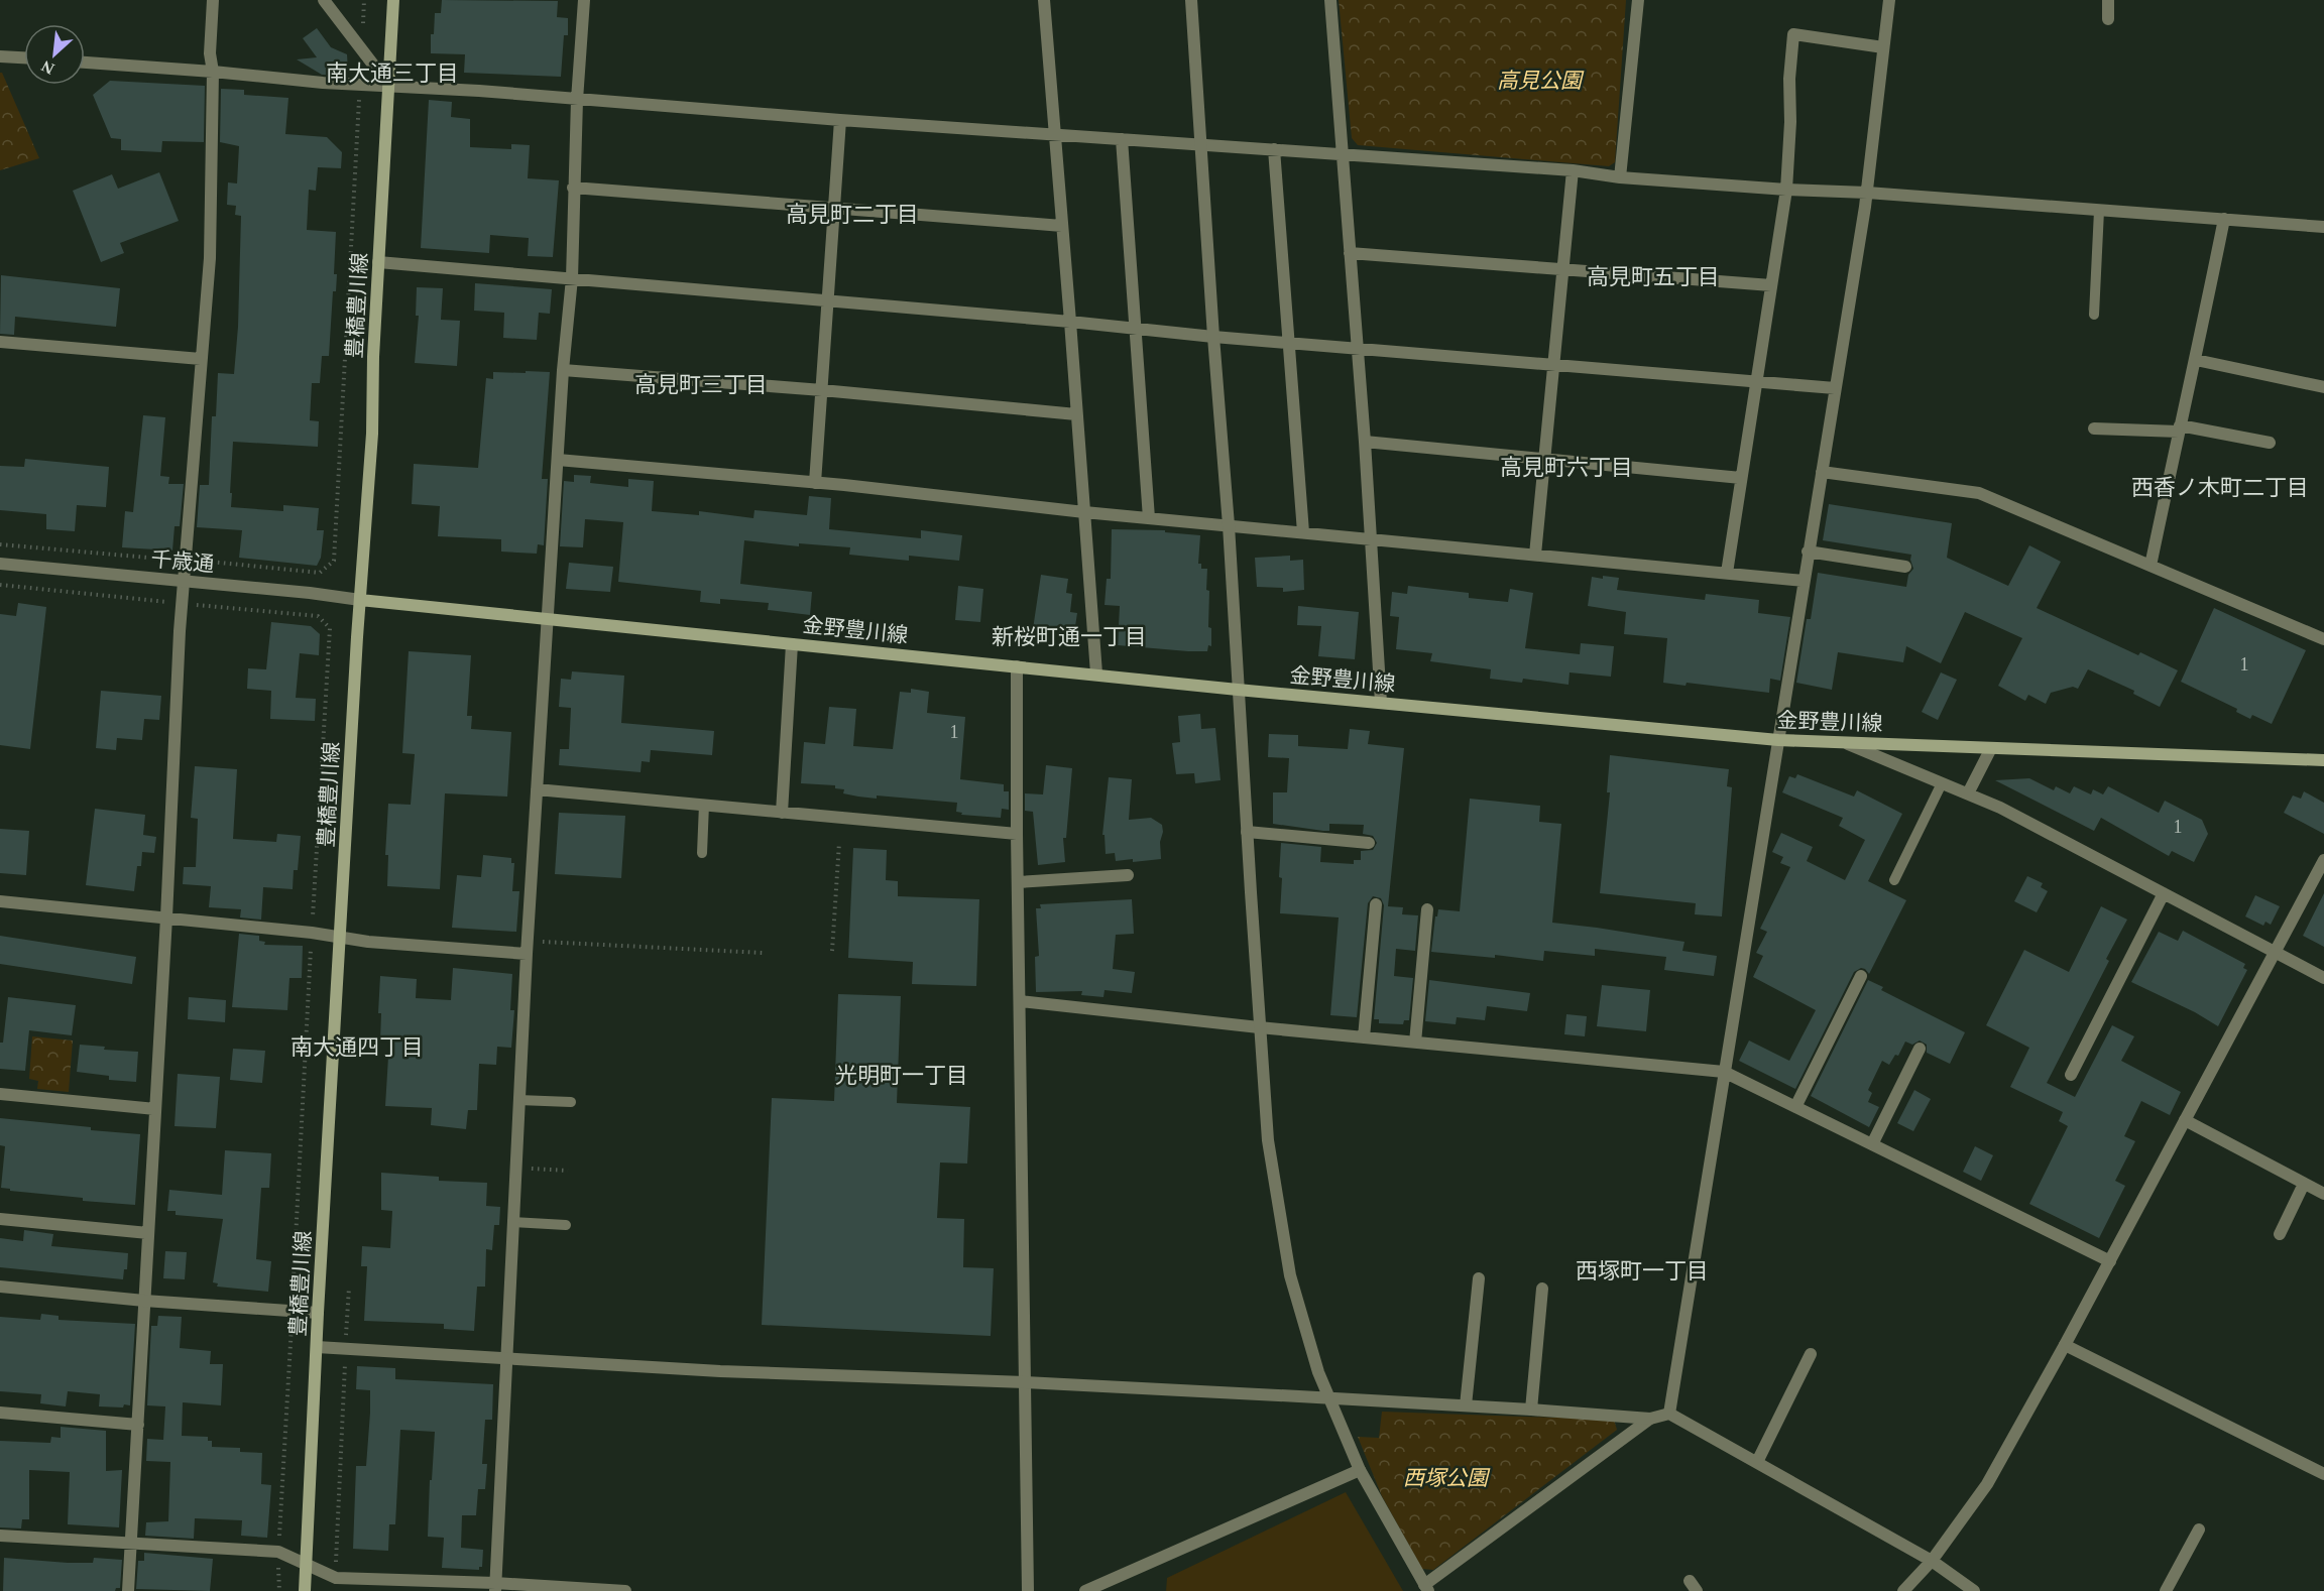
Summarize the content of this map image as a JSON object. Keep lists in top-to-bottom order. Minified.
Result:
{"streets":{"main road":["豊橋豊川線","金野豊川線"],"street":["千歳通"]},"crossings":[["豊橋豊川線","千歳通"],["豊橋豊川線","金野豊川線"],["千歳通","金野豊川線"]],"districts":["南大通三丁目","高見町二丁目","高見町五丁目","高見町三丁目","高見町六丁目","西香ノ木町二丁目","新桜町通一丁目","南大通四丁目","光明町一丁目","西塚町一丁目"],"parks":["高見公園","西塚公園"],"house_numbers":["1","1","1"],"north":"bottom left"}
